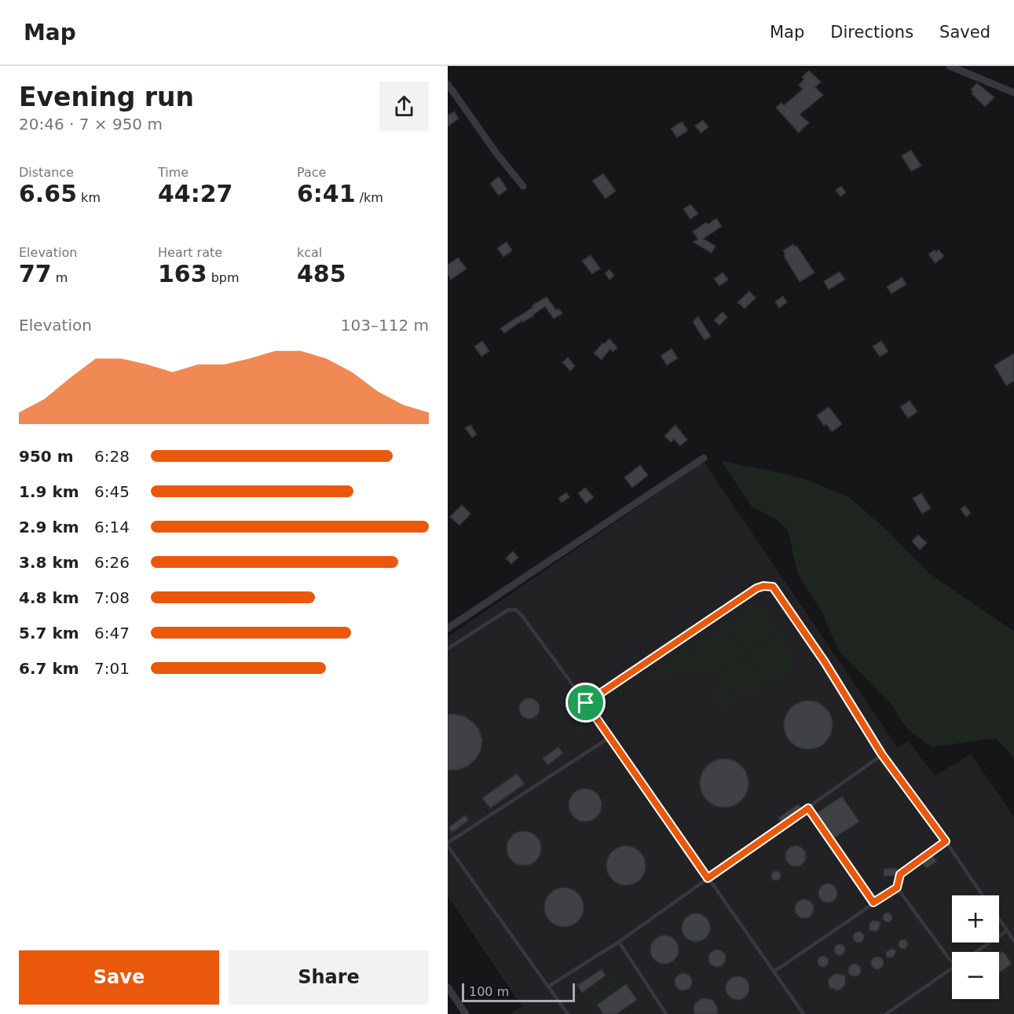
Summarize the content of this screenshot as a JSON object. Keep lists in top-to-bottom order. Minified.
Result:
{"scale_bar":"100 m","page":{"header":"Map","nav":["Map","Directions","Saved"],"heading":["Evening run","20:46 · 7 × 950 m"],"stats":[["Distance","6.65 km"],["Time","44:27"],["Pace","6:41 /km"],["Elevation","77 m"],["Heart rate","163 bpm"],["kcal","485"]],"chart":["Elevation","103–112 m"],"list":[{"name":"950 m","note":"6:28"},{"name":"1.9 km","note":"6:45"},{"name":"2.9 km","note":"6:14"},{"name":"3.8 km","note":"6:26"},{"name":"4.8 km","note":"7:08"},{"name":"5.7 km","note":"6:47"},{"name":"6.7 km","note":"7:01"}],"map_buttons":["+","−"],"buttons":["Save","Share"],"scale":"100 m"}}
